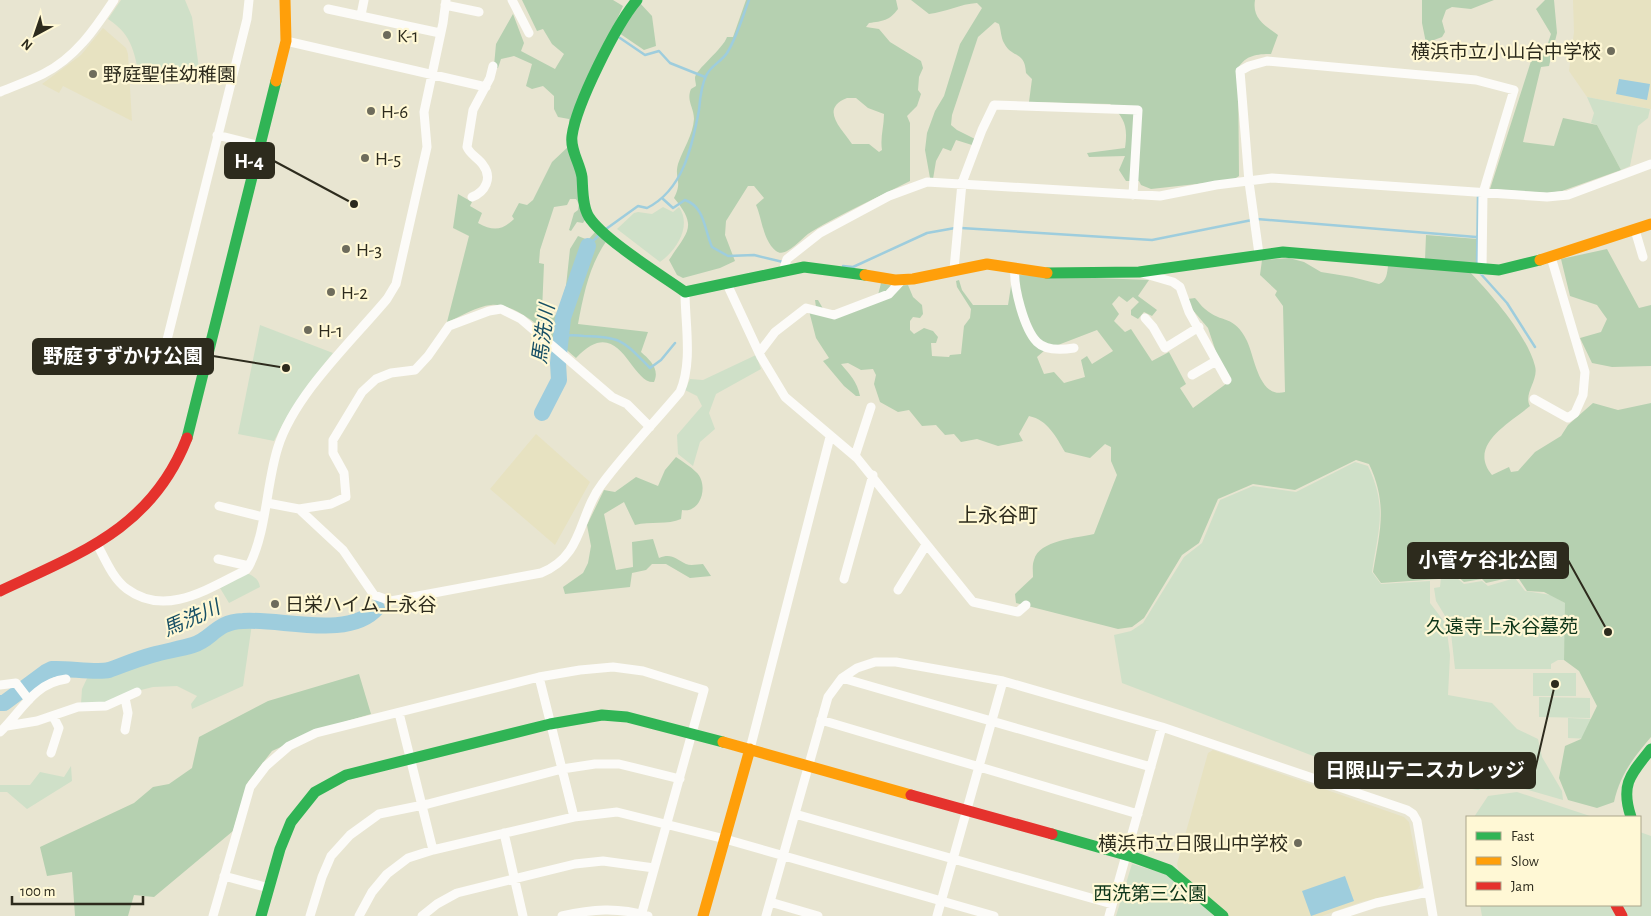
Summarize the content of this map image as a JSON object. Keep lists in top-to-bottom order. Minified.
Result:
{"districts":["上永谷町"],"water":["馬洗川"],"parks":["久遠寺上永谷墓苑","西洗第三公園"],"places":["K-1","横浜市立小山台中学校","野庭聖佳幼稚園","H-6","H-5","H-4","H-3","H-2","H-1","野庭すずかけ公園","日栄ハイム上永谷","小菅ケ谷北公園","日限山テニスカレッジ","横浜市立日限山中学校"],"legend":["Fast","Slow","Jam"],"scale_bar":"100 m","north":"bottom left"}
